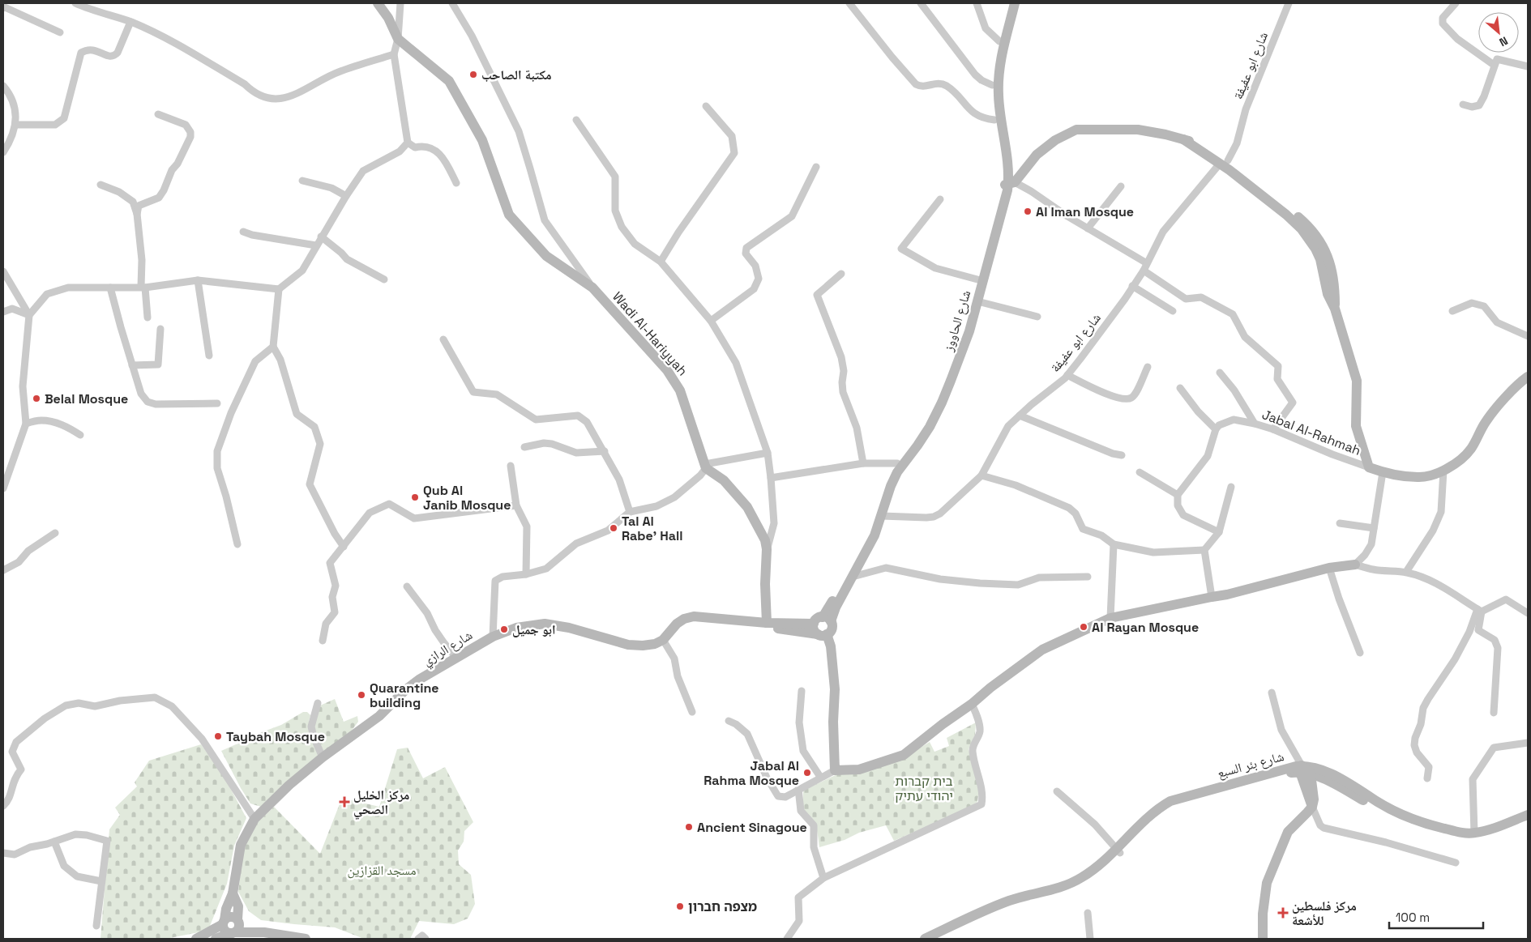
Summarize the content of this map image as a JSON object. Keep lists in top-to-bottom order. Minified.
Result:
{"streets":{"main road":["شارع الحاووز","Wadi Al-Hariyyah","شارع الرازي","شارع بئر السبع"],"street":["شارع ابو عفيفة","Jabal Al-Rahmah"]},"crossings":[["شارع ابو عفيفة","شارع الحاووز"]],"parks":["בית קברות יהודי עתיק","مسجد القزازين"],"places":{"other":["مكتبة الصاحب","Al Iman Mosque","Belal Mosque","Qub Al Janib Mosque","Tal Al Rabe' Hall","Al Rayan Mosque","ابو جميل","Quarantine building","Taybah Mosque","Jabal Al Rahma Mosque","Ancient Sinagoue","מצפה חברון"],"health":["مركز الخليل الصحي","مركز فلسطين للأشعة"]},"scale_bar":"100 m","north":"bottom right"}
